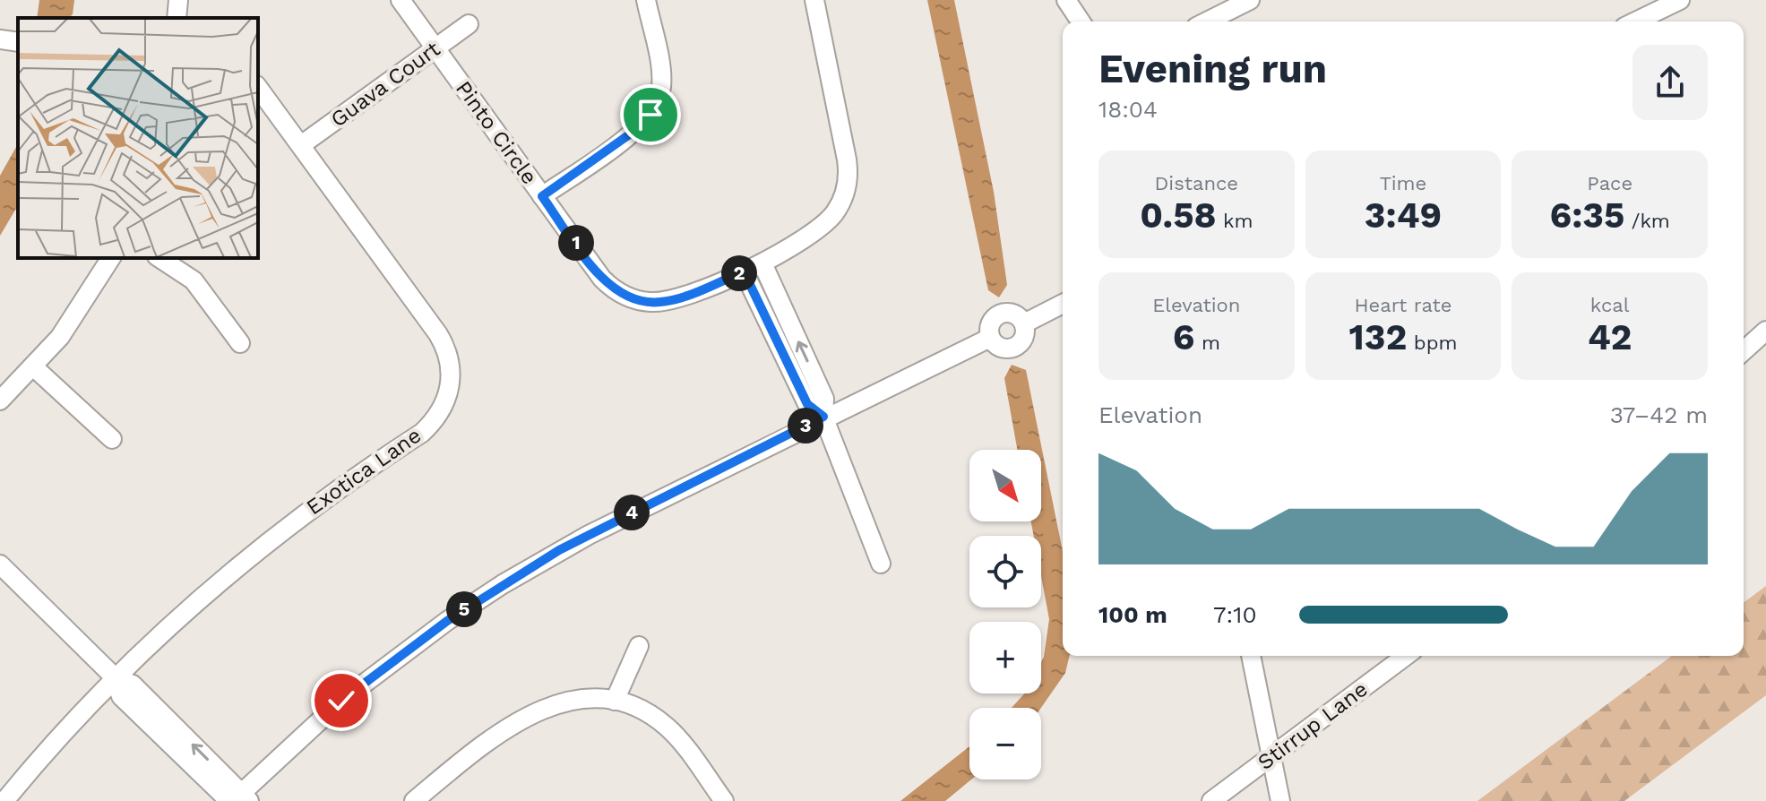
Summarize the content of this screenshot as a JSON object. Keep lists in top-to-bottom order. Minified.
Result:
{"streets":{"street":["Guava Court","Pinto Circle","Exotica Lane","Stirrup Lane"]},"crossings":[["Guava Court","Pinto Circle"],["Guava Court","Exotica Lane"]],"north":"bottom right","page":{"heading":["Evening run","18:04"],"stats":[["Distance","0.58 km"],["Time","3:49"],["Pace","6:35 /km"],["Elevation","6 m"],["Heart rate","132 bpm"],["kcal","42"]],"pins":["1","2","3","4","5"],"chart":["Elevation","37–42 m"],"map_buttons":["+","−"],"list":[{"name":"100 m","note":"7:10"}]}}
